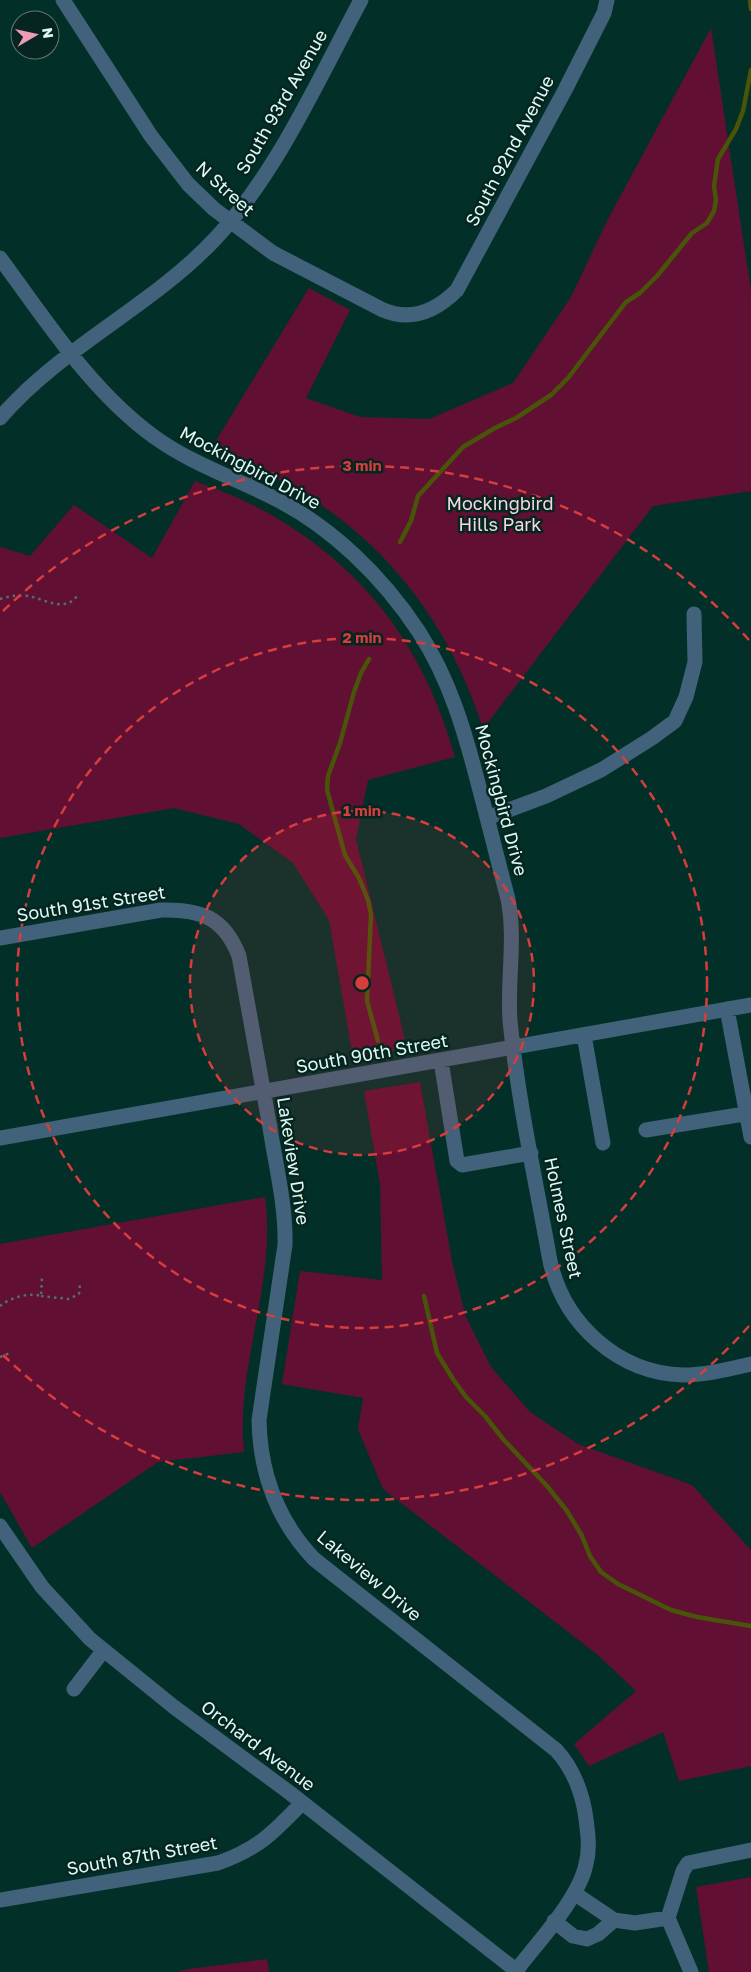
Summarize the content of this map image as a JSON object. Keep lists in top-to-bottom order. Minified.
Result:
{"streets":{"street":["South 93rd Avenue","South 92nd Avenue","N Street","Mockingbird Drive","South 91st Street","South 90th Street","Lakeview Drive","Holmes Street","Orchard Avenue","South 87th Street"]},"crossings":[["South 93rd Avenue","N Street"],["South 93rd Avenue","Mockingbird Drive"],["South 92nd Avenue","N Street"],["Mockingbird Drive","South 90th Street"],["Mockingbird Drive","Holmes Street"],["South 91st Street","Lakeview Drive"],["South 90th Street","Lakeview Drive"],["South 90th Street","Holmes Street"],["Lakeview Drive","Orchard Avenue"],["Orchard Avenue","South 87th Street"]],"parks":["Mockingbird Hills Park"],"north":"right","rings":["3 min","2 min","1 min"]}
